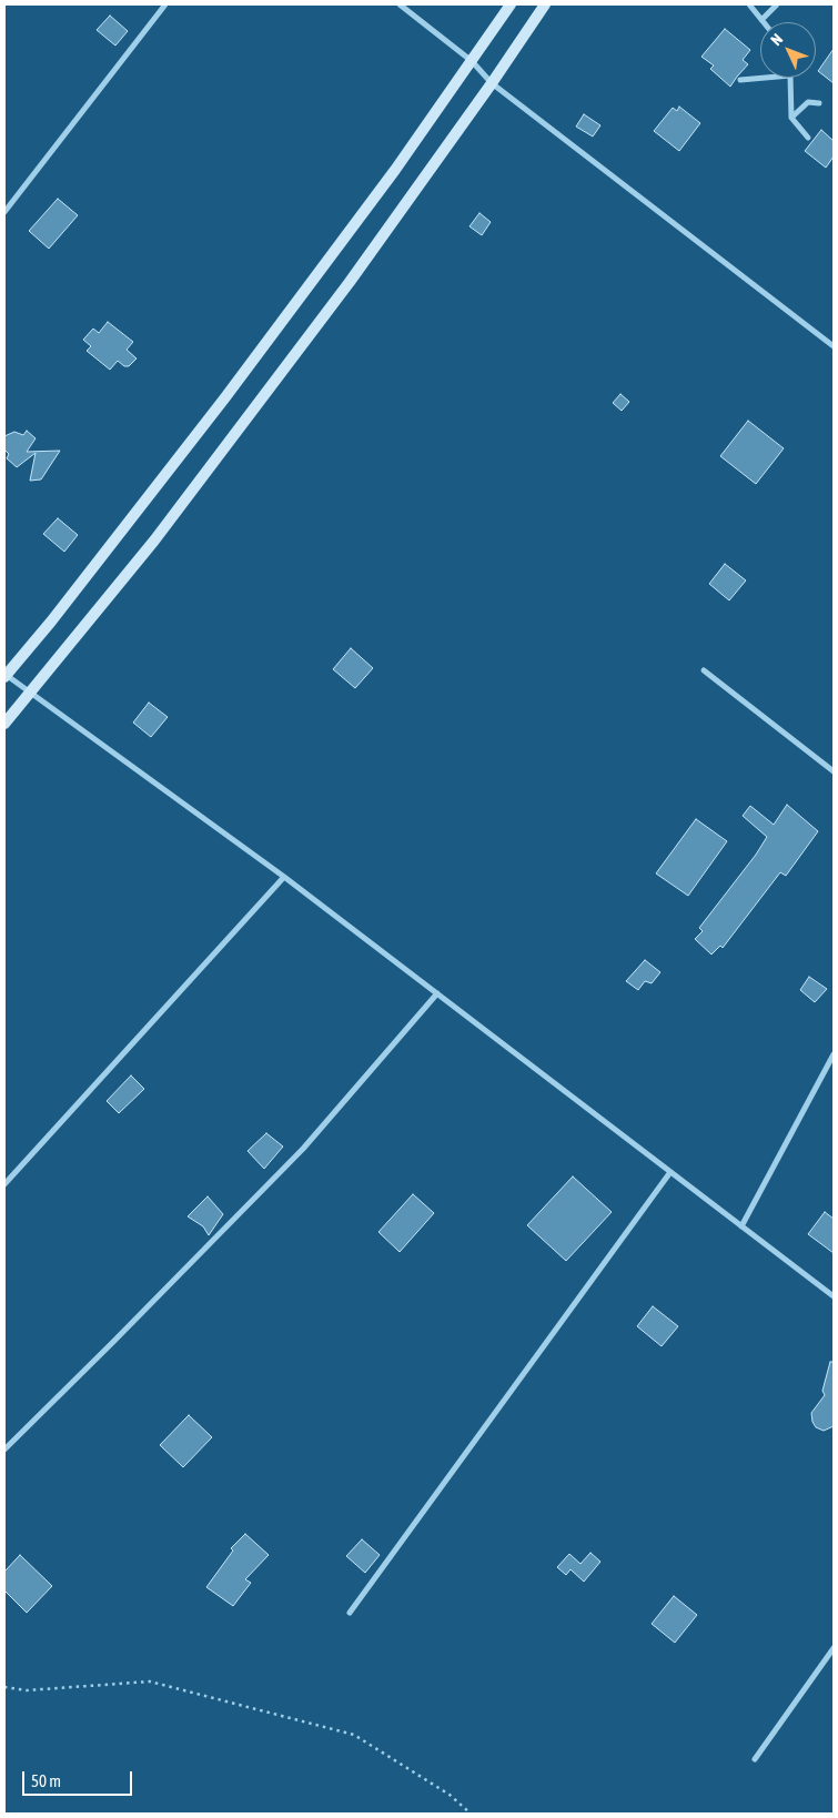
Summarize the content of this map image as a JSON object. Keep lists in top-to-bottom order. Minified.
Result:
{"scale_bar":"50 m","north":"top left"}
